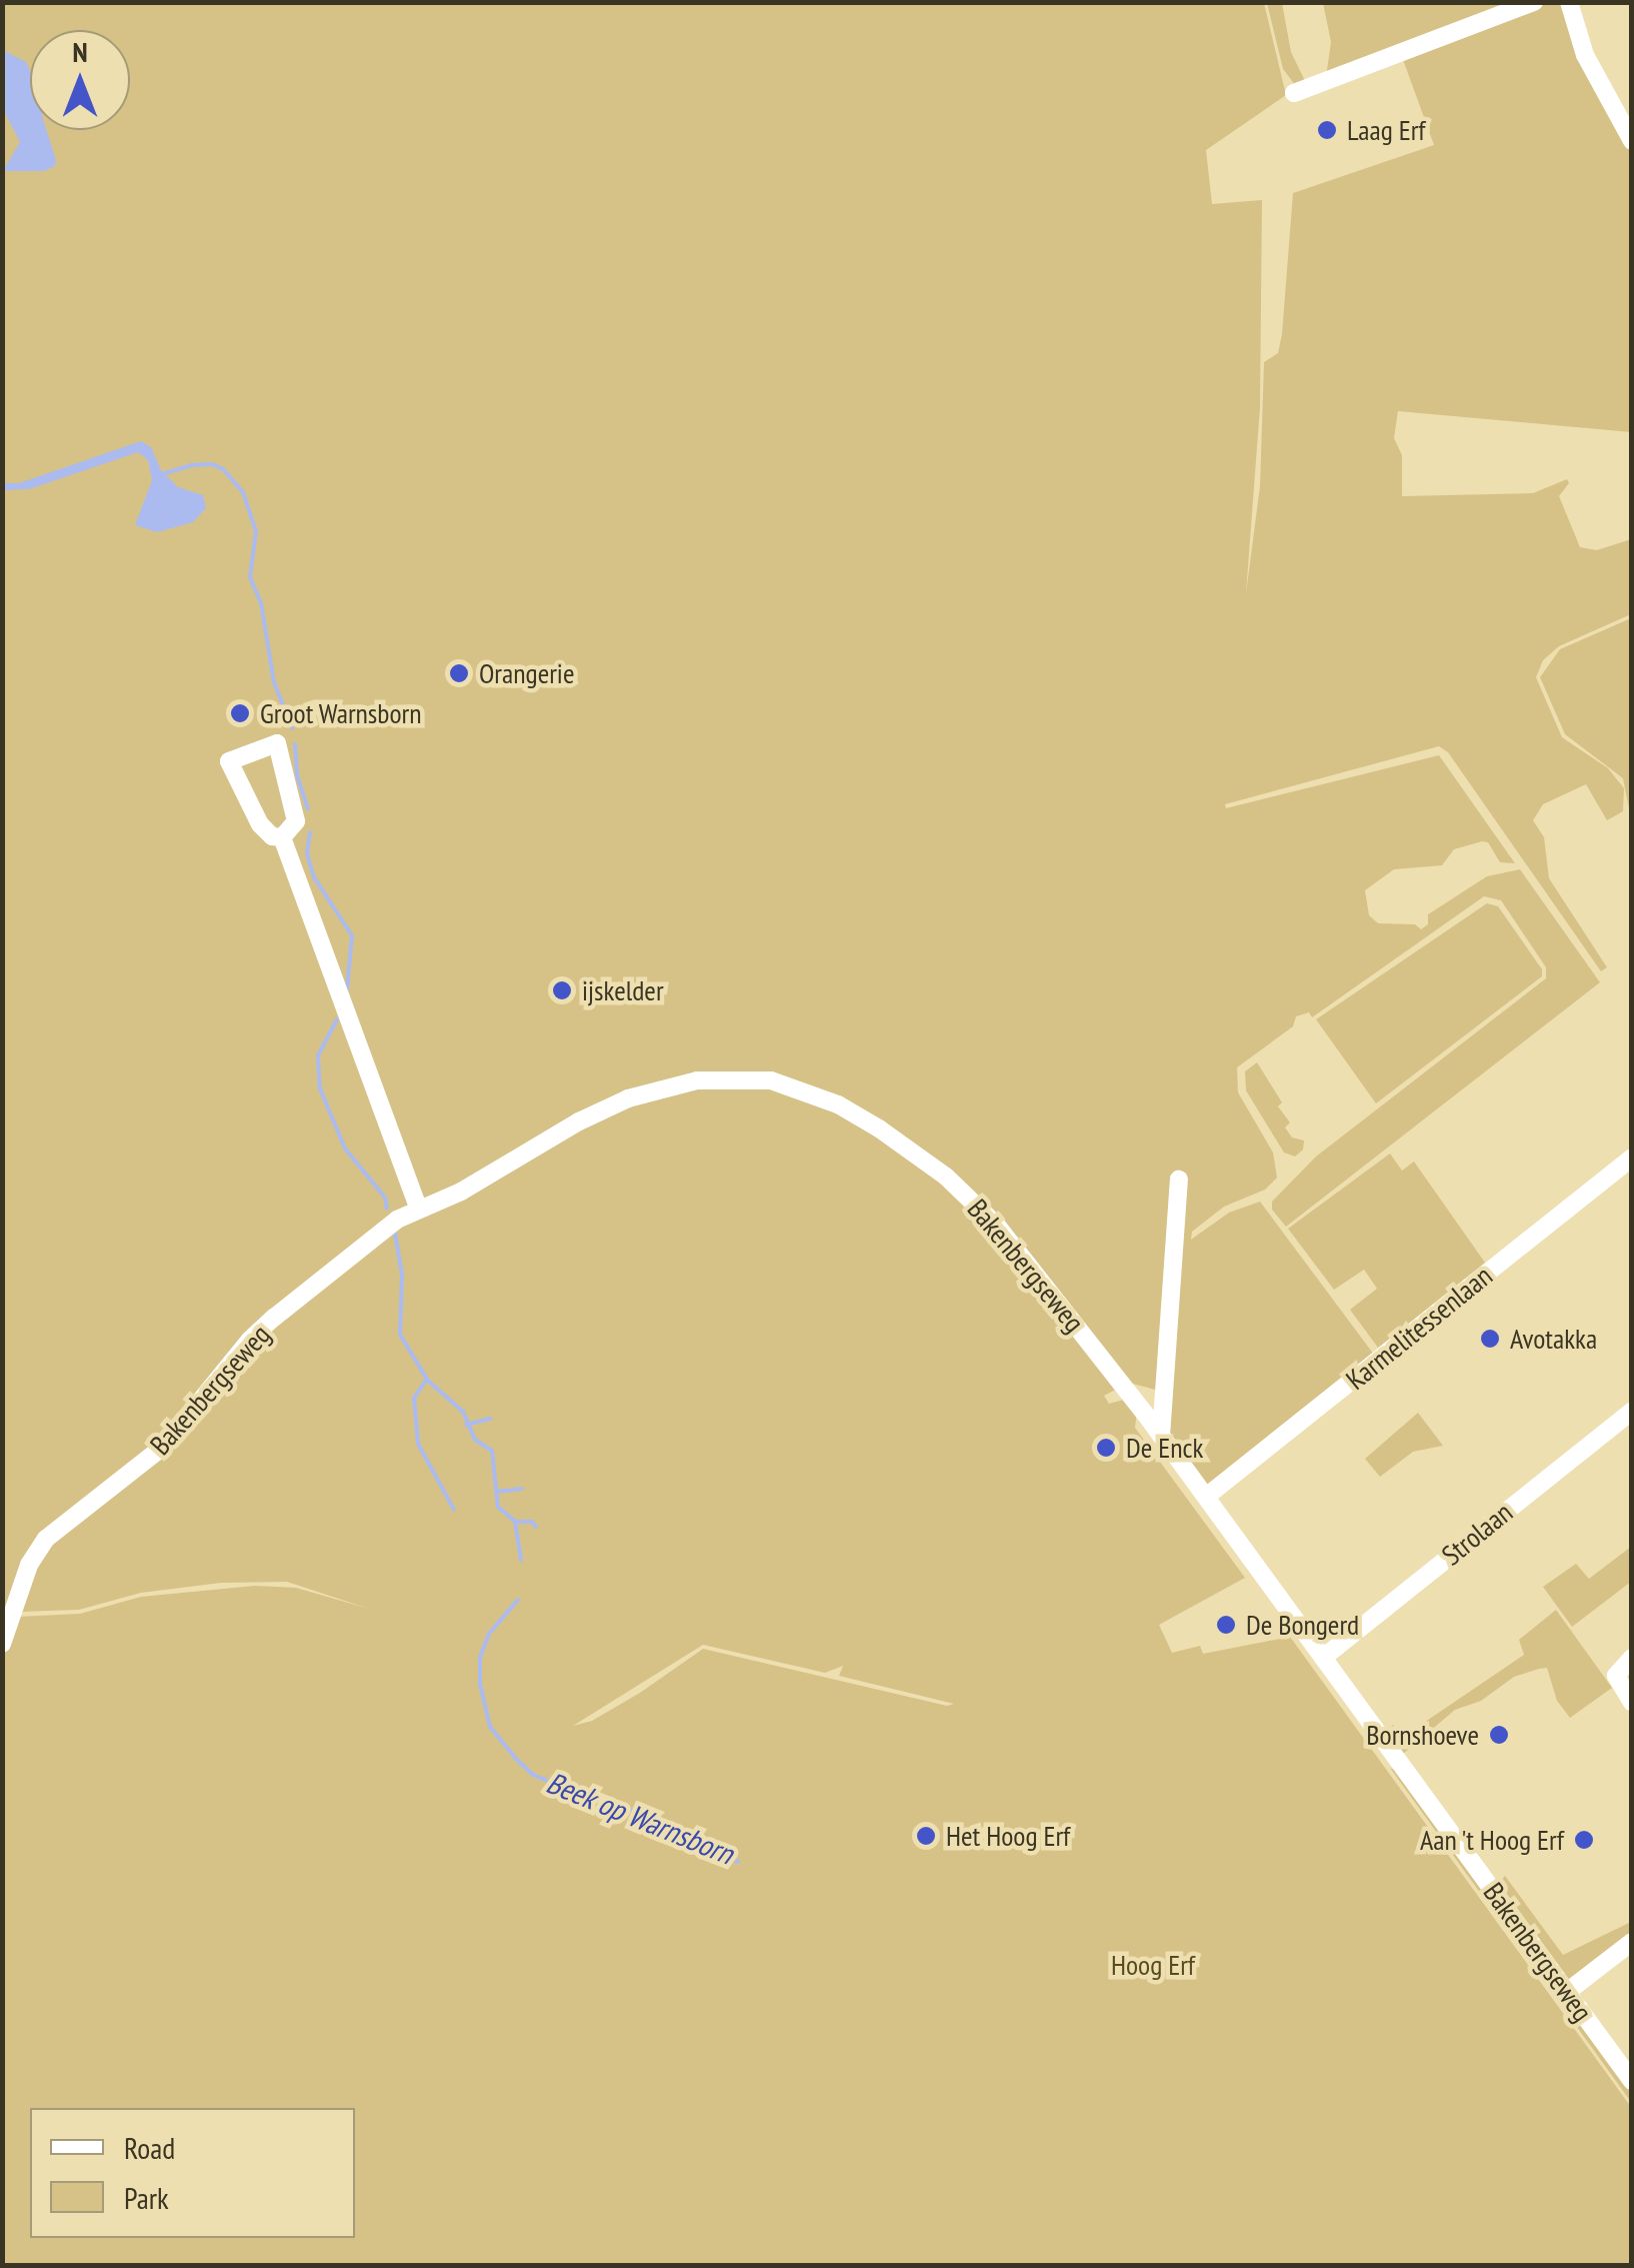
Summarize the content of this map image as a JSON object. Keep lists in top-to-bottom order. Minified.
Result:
{"streets":{"street":["Bakenbergseweg","Karmelitessenlaan","Strolaan"]},"crossings":[["Bakenbergseweg","Karmelitessenlaan"],["Bakenbergseweg","Strolaan"]],"water":["Beek op Warnsborn"],"parks":["Hoog Erf"],"places":["Laag Erf","Orangerie","Groot Warnsborn","ijskelder","Avotakka","De Enck","De Bongerd","Bornshoeve","Het Hoog Erf","Aan 't Hoog Erf"],"legend":["Road","Park"],"north":"top"}
